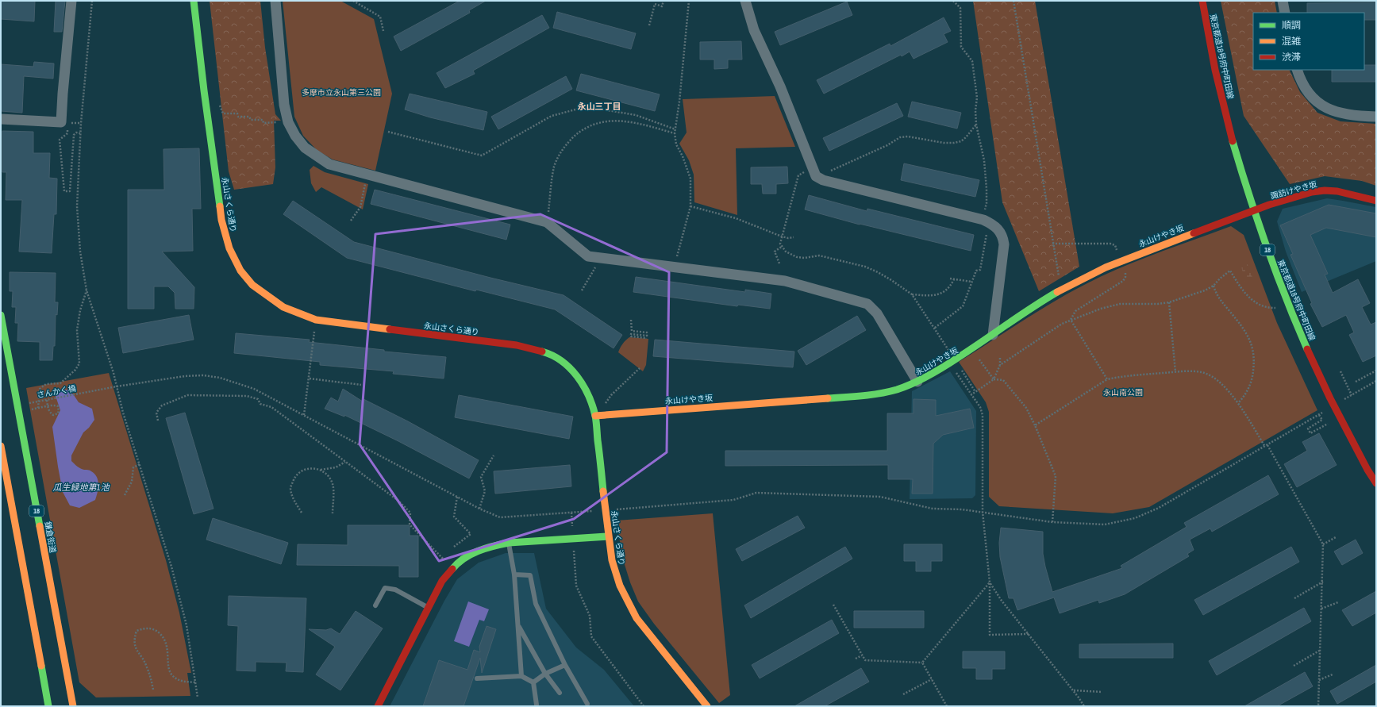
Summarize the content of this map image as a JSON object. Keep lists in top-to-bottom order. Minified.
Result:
{"streets":{"street":["東京都道18号府中町田線","諏訪けやき坂","永山さくら通り","永山けやき坂","18","鎌倉街道"],"path":["さんかく橋"]},"crossings":[["東京都道18号府中町田線","諏訪けやき坂"],["東京都道18号府中町田線","永山けやき坂"],["諏訪けやき坂","永山けやき坂"],["永山さくら通り","永山けやき坂"]],"districts":["永山三丁目"],"water":["瓜生緑地第1池"],"parks":["多摩市立永山第三公園","永山南公園"],"legend":["順調","混雑","渋滞"]}
